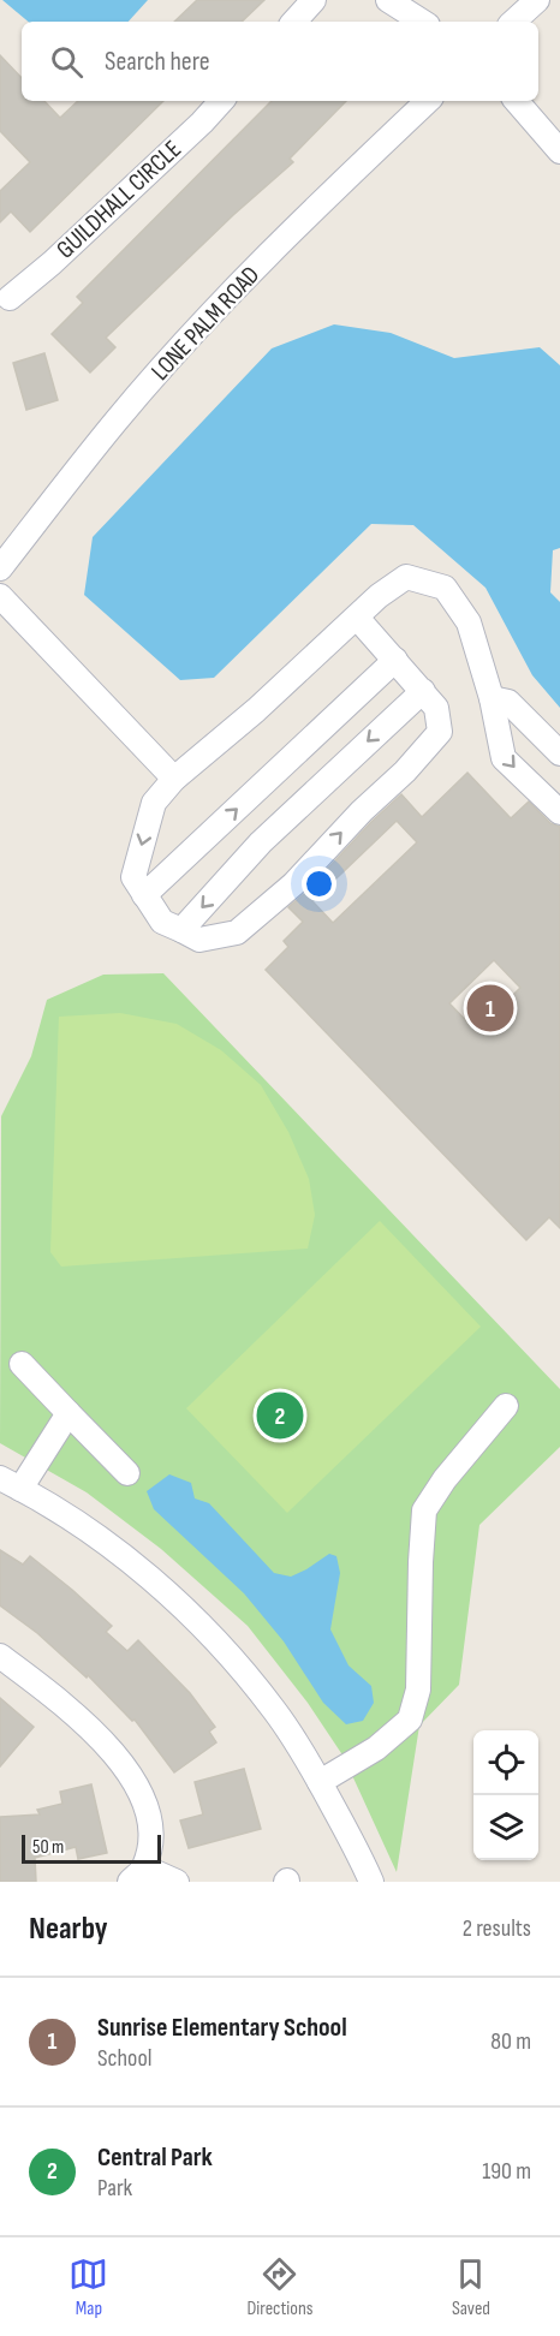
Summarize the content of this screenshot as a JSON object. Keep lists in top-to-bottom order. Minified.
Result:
{"streets":{"street":["GUILDHALL CIRCLE","LONE PALM ROAD"]},"scale_bar":"50 m","page":{"search":"Search here","pins":["1","2"],"scale":"50 m","heading":["Nearby","2 results"],"list":[{"mark":"1","name":"Sunrise Elementary School","note":"School","value":"80 m"},{"mark":"2","name":"Central Park","note":"Park","value":"190 m"}],"nav":["Map","Directions","Saved"]}}
